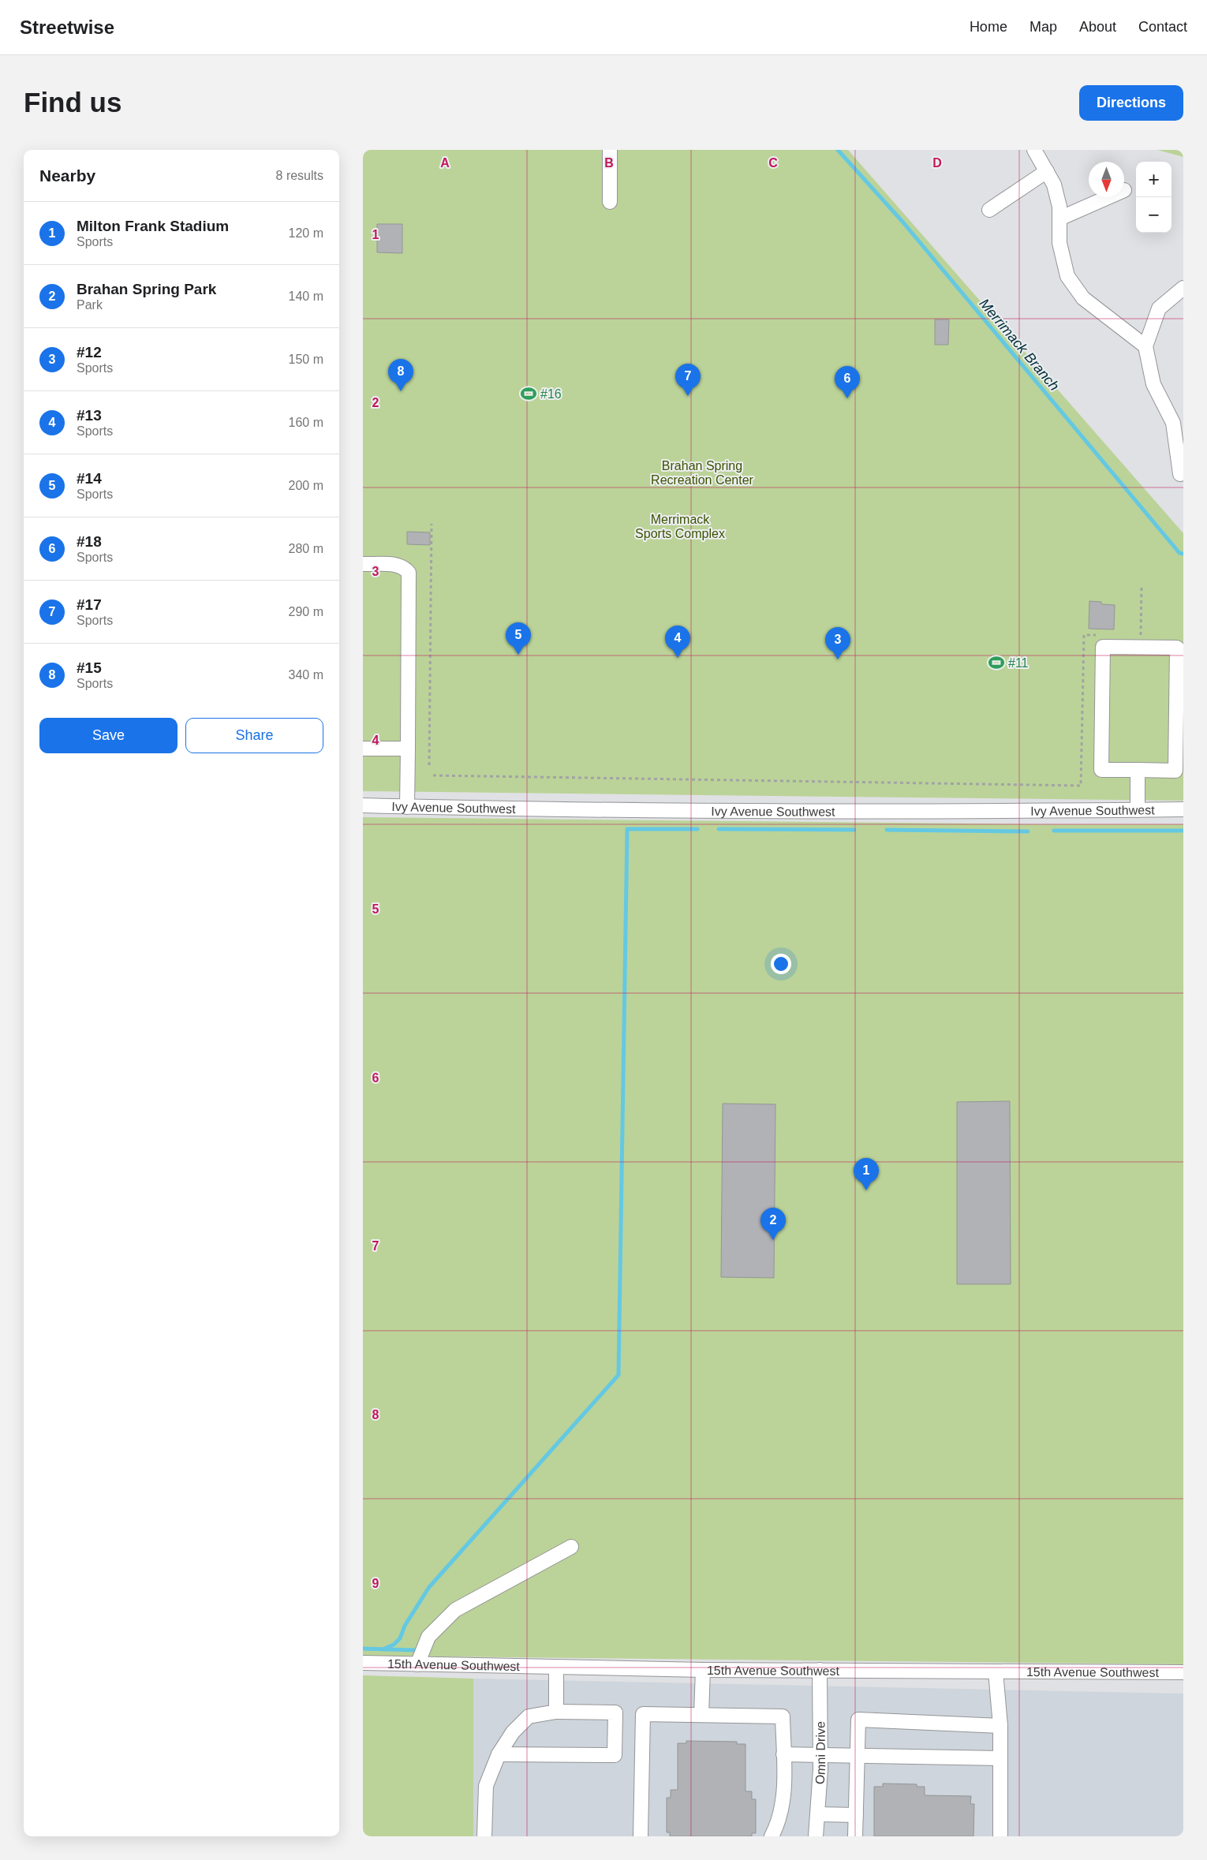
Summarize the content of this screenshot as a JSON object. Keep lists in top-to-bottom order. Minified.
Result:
{"streets":{"street":["Ivy Avenue Southwest","15th Avenue Southwest","Omni Drive"]},"crossings":[["15th Avenue Southwest","Omni Drive"]],"water":["Merrimack Branch"],"parks":["Brahan Spring Recreation Center","Merrimack Sports Complex"],"places":{"sports":["#16","#11"]},"north":"bottom","page":{"header":"Streetwise","nav":["Home","Map","About","Contact"],"buttons":["Directions",["Save","Share"]],"title":"Find us","heading":["Nearby","8 results"],"map_buttons":["+","−"],"list":[{"mark":"1","name":"Milton Frank Stadium","note":"Sports","value":"120 m"},{"mark":"2","name":"Brahan Spring Park","note":"Park","value":"140 m"},{"mark":"3","name":"#12","note":"Sports","value":"150 m"},{"mark":"4","name":"#13","note":"Sports","value":"160 m"},{"mark":"5","name":"#14","note":"Sports","value":"200 m"},{"mark":"6","name":"#18","note":"Sports","value":"280 m"},{"mark":"7","name":"#17","note":"Sports","value":"290 m"},{"mark":"8","name":"#15","note":"Sports","value":"340 m"}],"pins":["8","7","6","5","4","3","1","2"]},"grid":{"columns":["A","B","C","D"],"rows":["1","2","3","4","5","6","7","8","9"]}}
